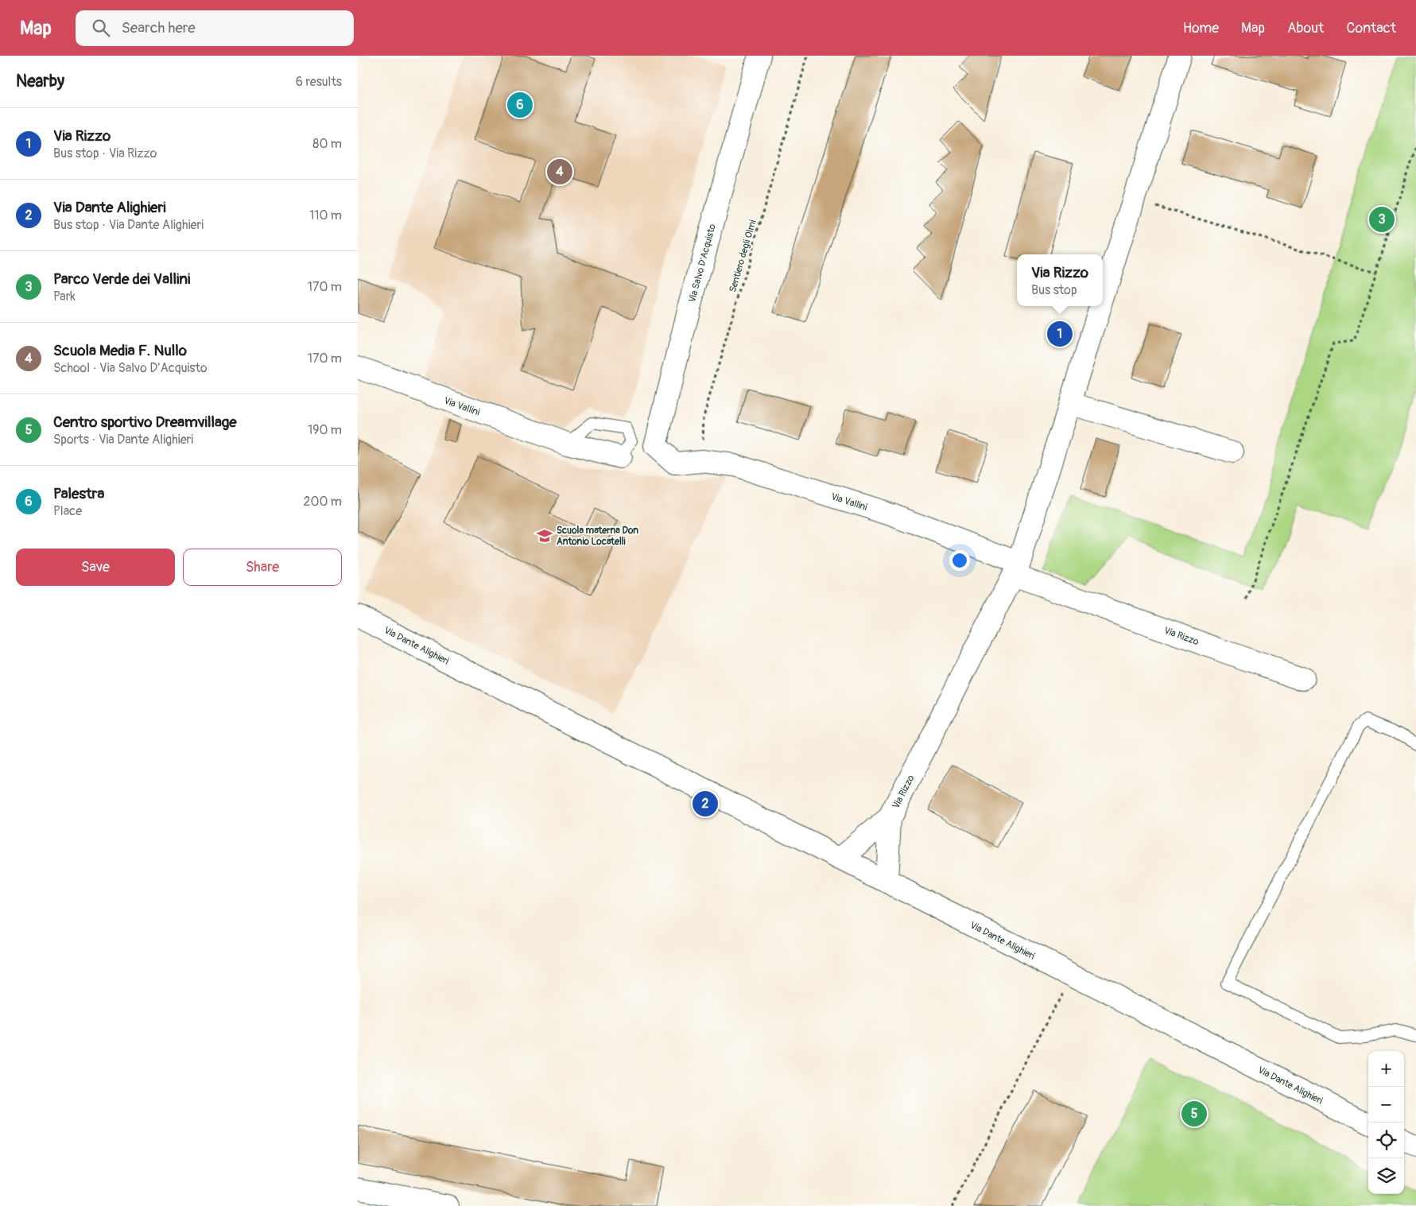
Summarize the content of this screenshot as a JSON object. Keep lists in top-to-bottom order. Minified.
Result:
{"streets":{"street":["Via Salvo D'Acquisto","Via Vallini","Via Rizzo","Via Dante Alighieri"],"path":["Sentiero degli Olmi"]},"crossings":[["Sentiero degli Olmi","Via Vallini"],["Via Salvo D'Acquisto","Via Vallini"],["Via Vallini","Via Rizzo"],["Via Rizzo","Via Dante Alighieri"]],"places":{"school or university":["Scuola materna Don Antonio Locatelli"]},"page":{"header":"Map","search":"Search here","nav":["Home","Map","About","Contact"],"heading":["Nearby","6 results"],"pins":["6","4","3","1","2","5"],"list":[{"mark":"1","name":"Via Rizzo","note":"Bus stop · Via Rizzo","value":"80 m"},{"mark":"2","name":"Via Dante Alighieri","note":"Bus stop · Via Dante Alighieri","value":"110 m"},{"mark":"3","name":"Parco Verde dei Vallini","note":"Park","value":"170 m"},{"mark":"4","name":"Scuola Media F. Nullo","note":"School · Via Salvo D'Acquisto","value":"170 m"},{"mark":"5","name":"Centro sportivo Dreamvillage","note":"Sports · Via Dante Alighieri","value":"190 m"},{"mark":"6","name":"Palestra","note":"Place","value":"200 m"}],"popup":["Via Rizzo","Bus stop"],"buttons":["Save","Share"],"map_buttons":["+","−"]}}
